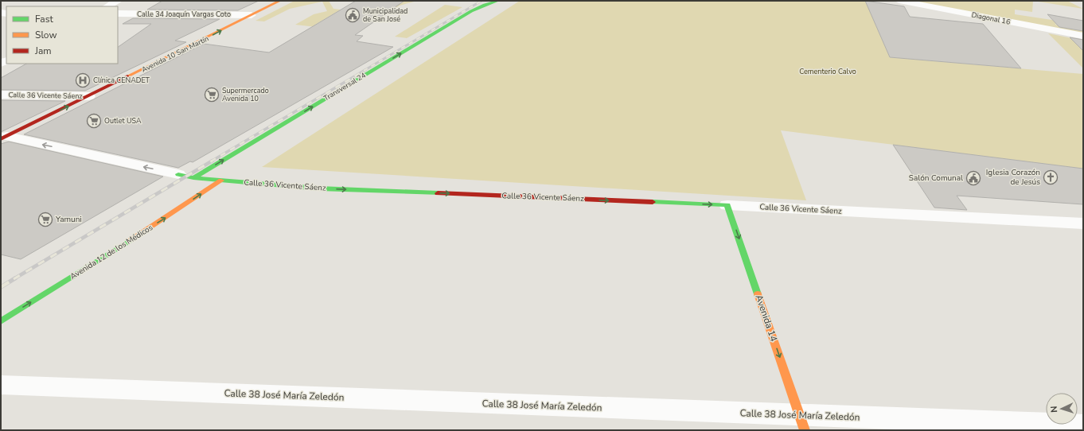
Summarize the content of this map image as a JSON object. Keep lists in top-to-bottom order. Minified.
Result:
{"streets":{"street":["Calle 34 Joaquín Vargas Coto","Diagonal 16","Avenida 10 San Martín","Transversal 24","Calle 36 Vicente Sáenz","Avenida 12 de los Médicos","Avenida 14","Calle 38 José María Zeledón"]},"crossings":[["Calle 34 Joaquín Vargas Coto","Avenida 10 San Martín"],["Avenida 10 San Martín","Calle 36 Vicente Sáenz"],["Transversal 24","Calle 36 Vicente Sáenz"],["Calle 36 Vicente Sáenz","Avenida 12 de los Médicos"],["Calle 36 Vicente Sáenz","Avenida 14"],["Avenida 14","Calle 38 José María Zeledón"]],"one_way":["Avenida 10 San Martín","Transversal 24","Avenida 12 de los Médicos","Avenida 14"],"parks":["Cementerio Calvo"],"places":{"public building":["Municipalidad de San José","Salón Comunal"],"hospital":["Clínica CENADET"],"supermarket":["Supermercado Avenida 10","Outlet USA","Yamuni"],"church":["Iglesia Corazón de Jesús"]},"legend":["Fast","Slow","Jam"],"north":"left"}
